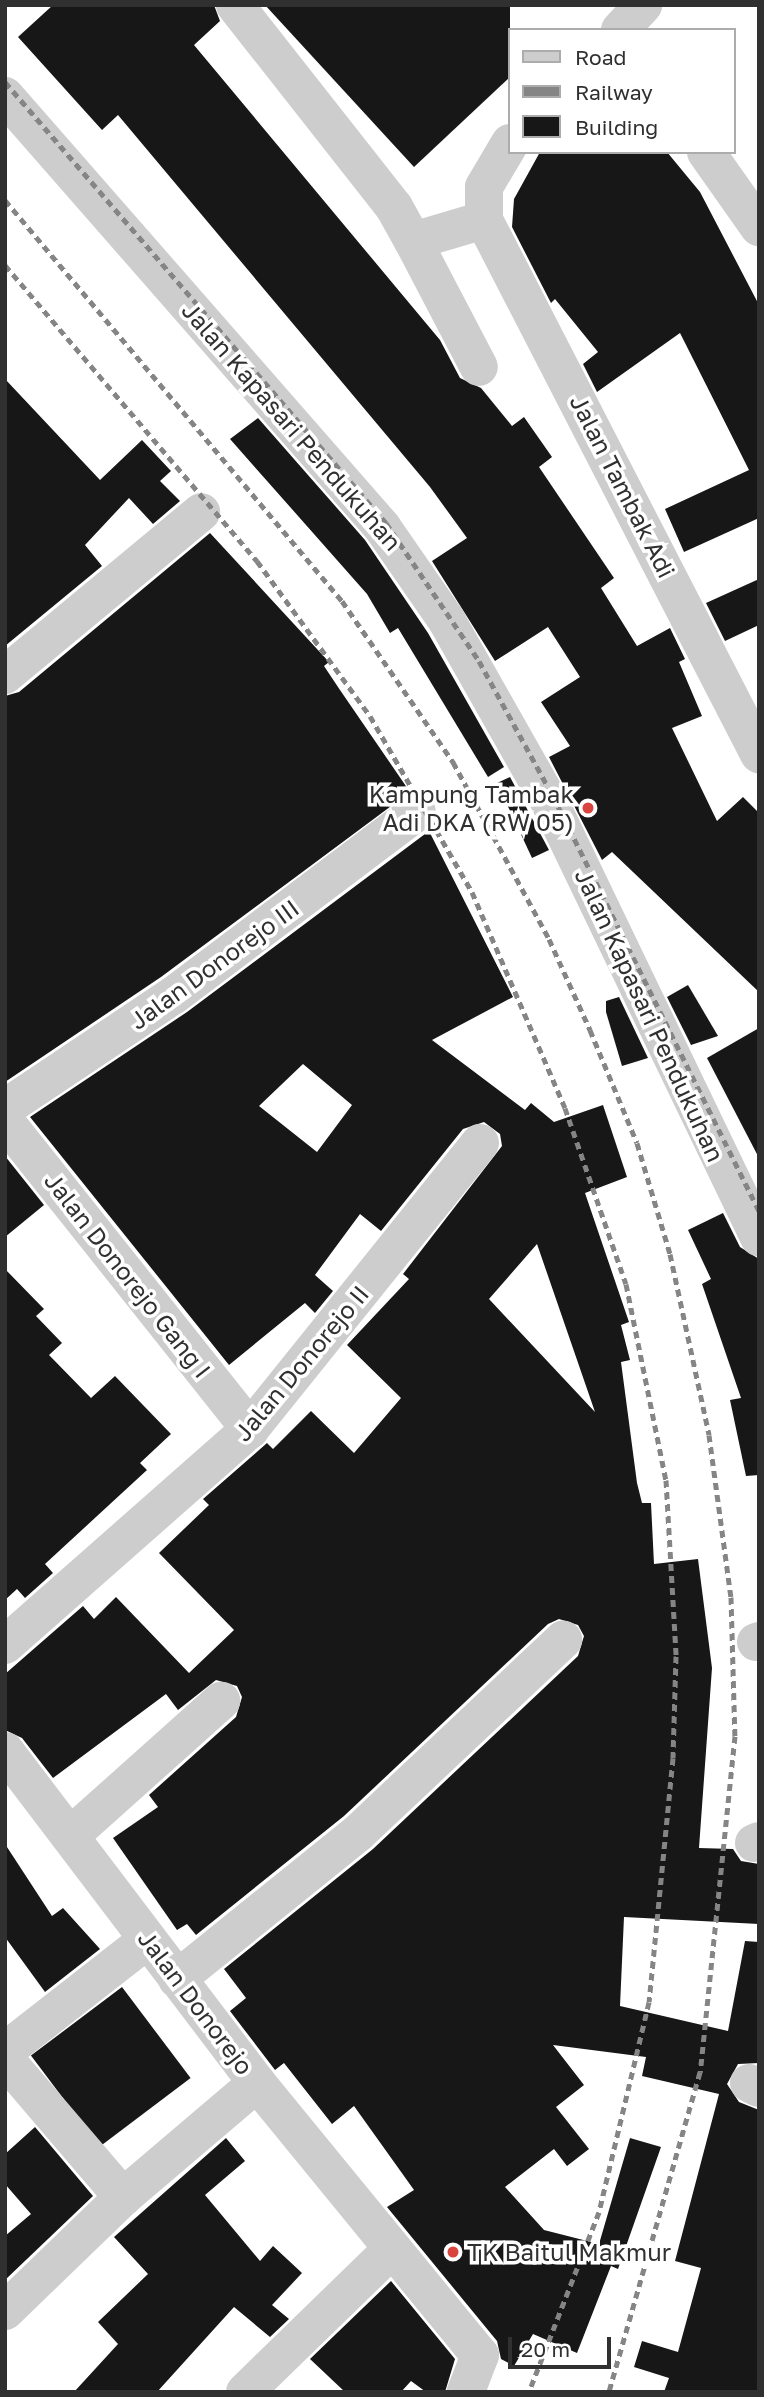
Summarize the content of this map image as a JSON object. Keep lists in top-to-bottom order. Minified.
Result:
{"streets":{"street":["Jalan Kapasari Pendukuhan","Jalan Tambak Adi","Jalan Donorejo III","Jalan Donorejo Gang I","Jalan Donorejo II","Jalan Donorejo"]},"crossings":[["Jalan Donorejo Gang I","Jalan Donorejo II"]],"places":["Kampung Tambak Adi DKA (RW 05)","TK Baitul Makmur"],"legend":["Road","Railway","Building"],"scale_bar":"20 m"}
